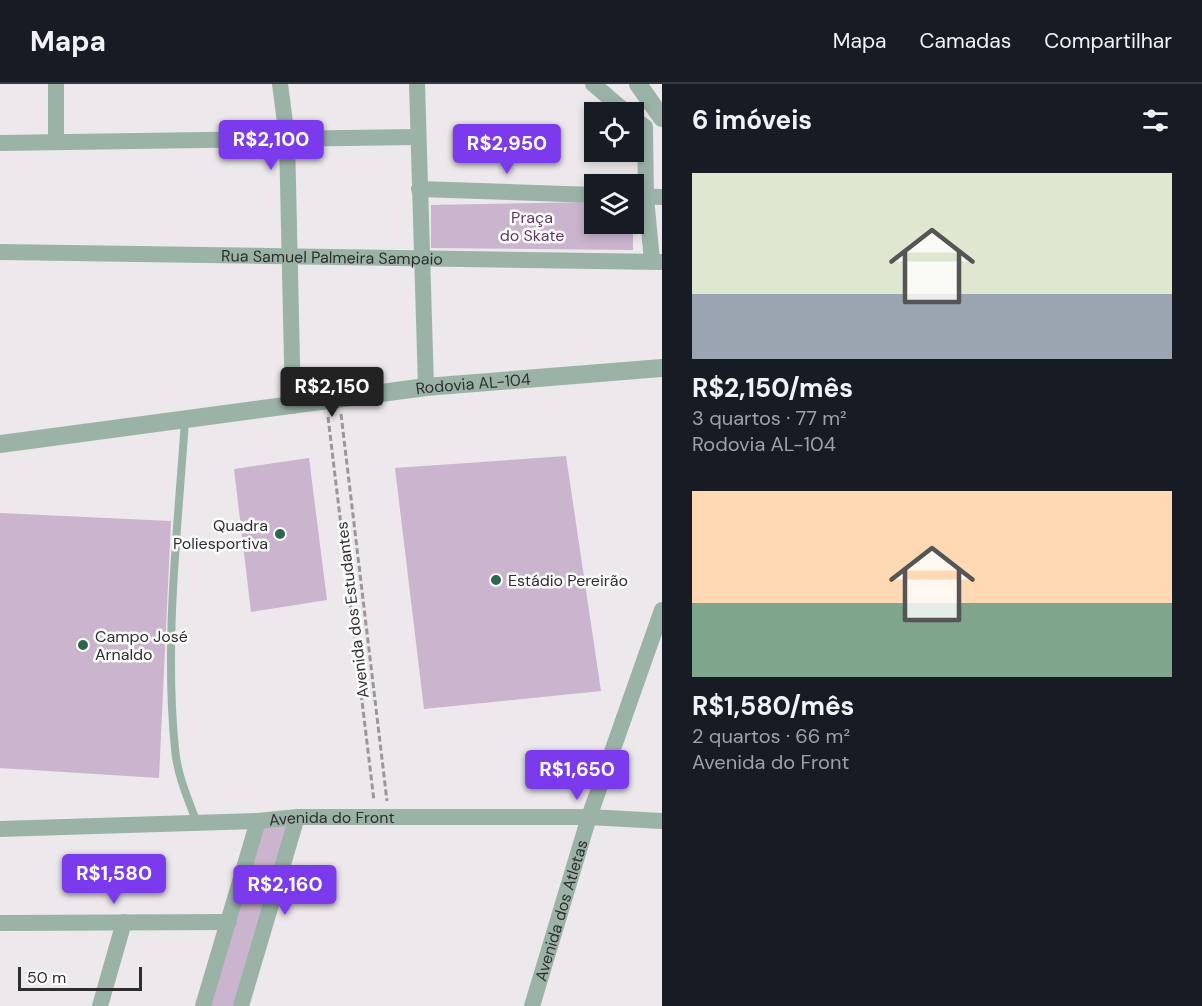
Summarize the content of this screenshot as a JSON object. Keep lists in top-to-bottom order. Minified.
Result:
{"streets":{"street":["Rua Samuel Palmeira Sampaio","Rodovia AL-104","Avenida do Front","Avenida dos Atletas"],"path":["Avenida dos Estudantes"]},"crossings":[["Rodovia AL-104","Avenida dos Estudantes"],["Avenida dos Estudantes","Avenida do Front"],["Avenida do Front","Avenida dos Atletas"]],"parks":["Praça do Skate"],"places":["Quadra Poliesportiva","Estádio Pereirão","Campo José Arnaldo"],"scale_bar":"50 m","page":{"header":"Mapa","nav":["Mapa","Camadas","Compartilhar"],"heading":"6 imóveis","price":["R$2,100","R$2,950","R$2,150","R$1,650","R$1,580","R$2,160"],"list":[{"name":"R$2,150/mês","note":"3 quartos · 77 m² · Rodovia AL-104"},{"name":"R$1,580/mês","note":"2 quartos · 66 m² · Avenida do Front"}],"scale":"50 m"}}
